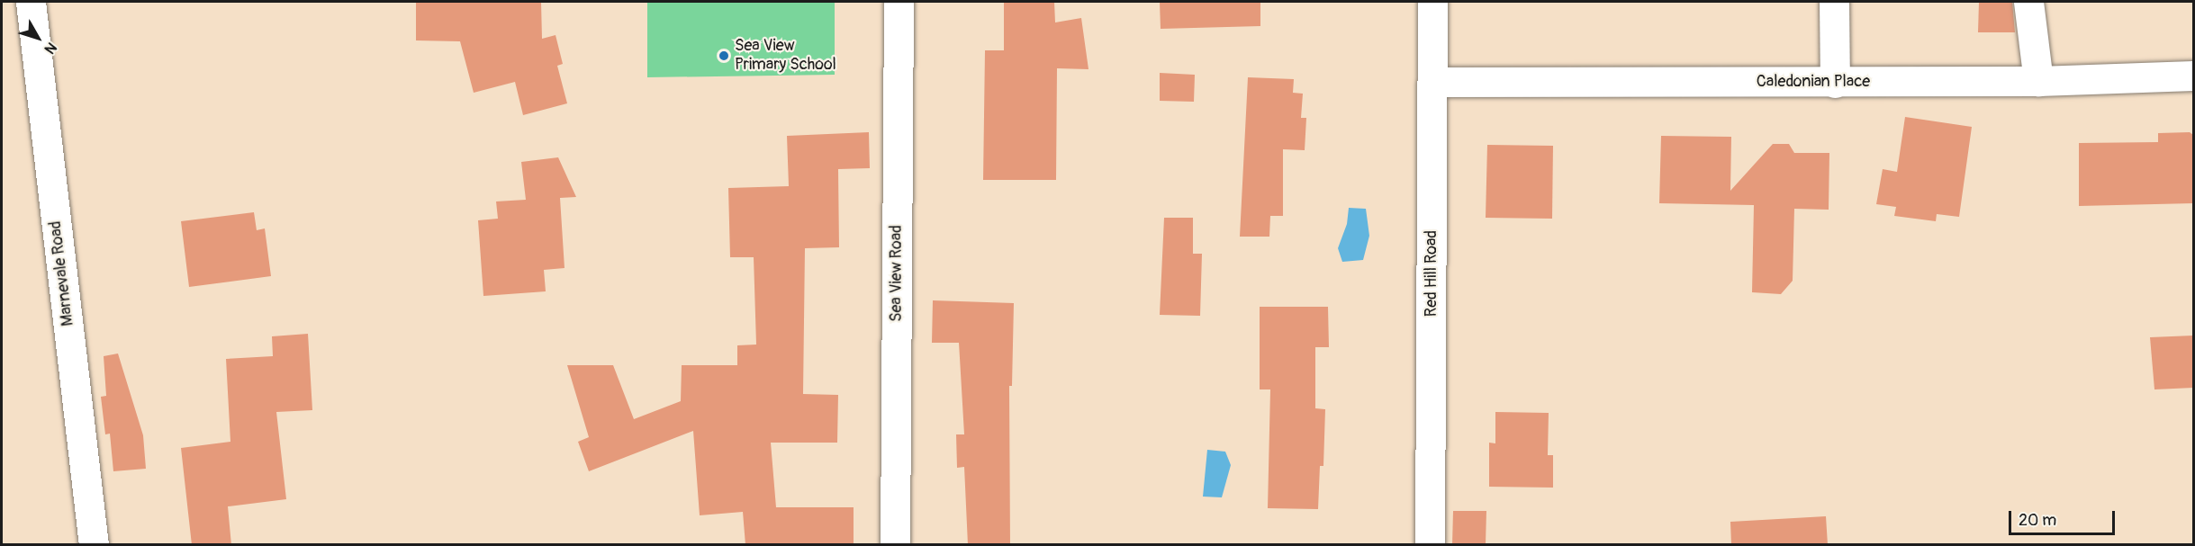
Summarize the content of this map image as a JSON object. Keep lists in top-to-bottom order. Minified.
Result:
{"streets":{"street":["Caledonian Place","Marnevale Road","Sea View Road","Red Hill Road"]},"crossings":[["Caledonian Place","Red Hill Road"]],"places":["Sea View Primary School"],"scale_bar":"20 m","north":"bottom right"}
